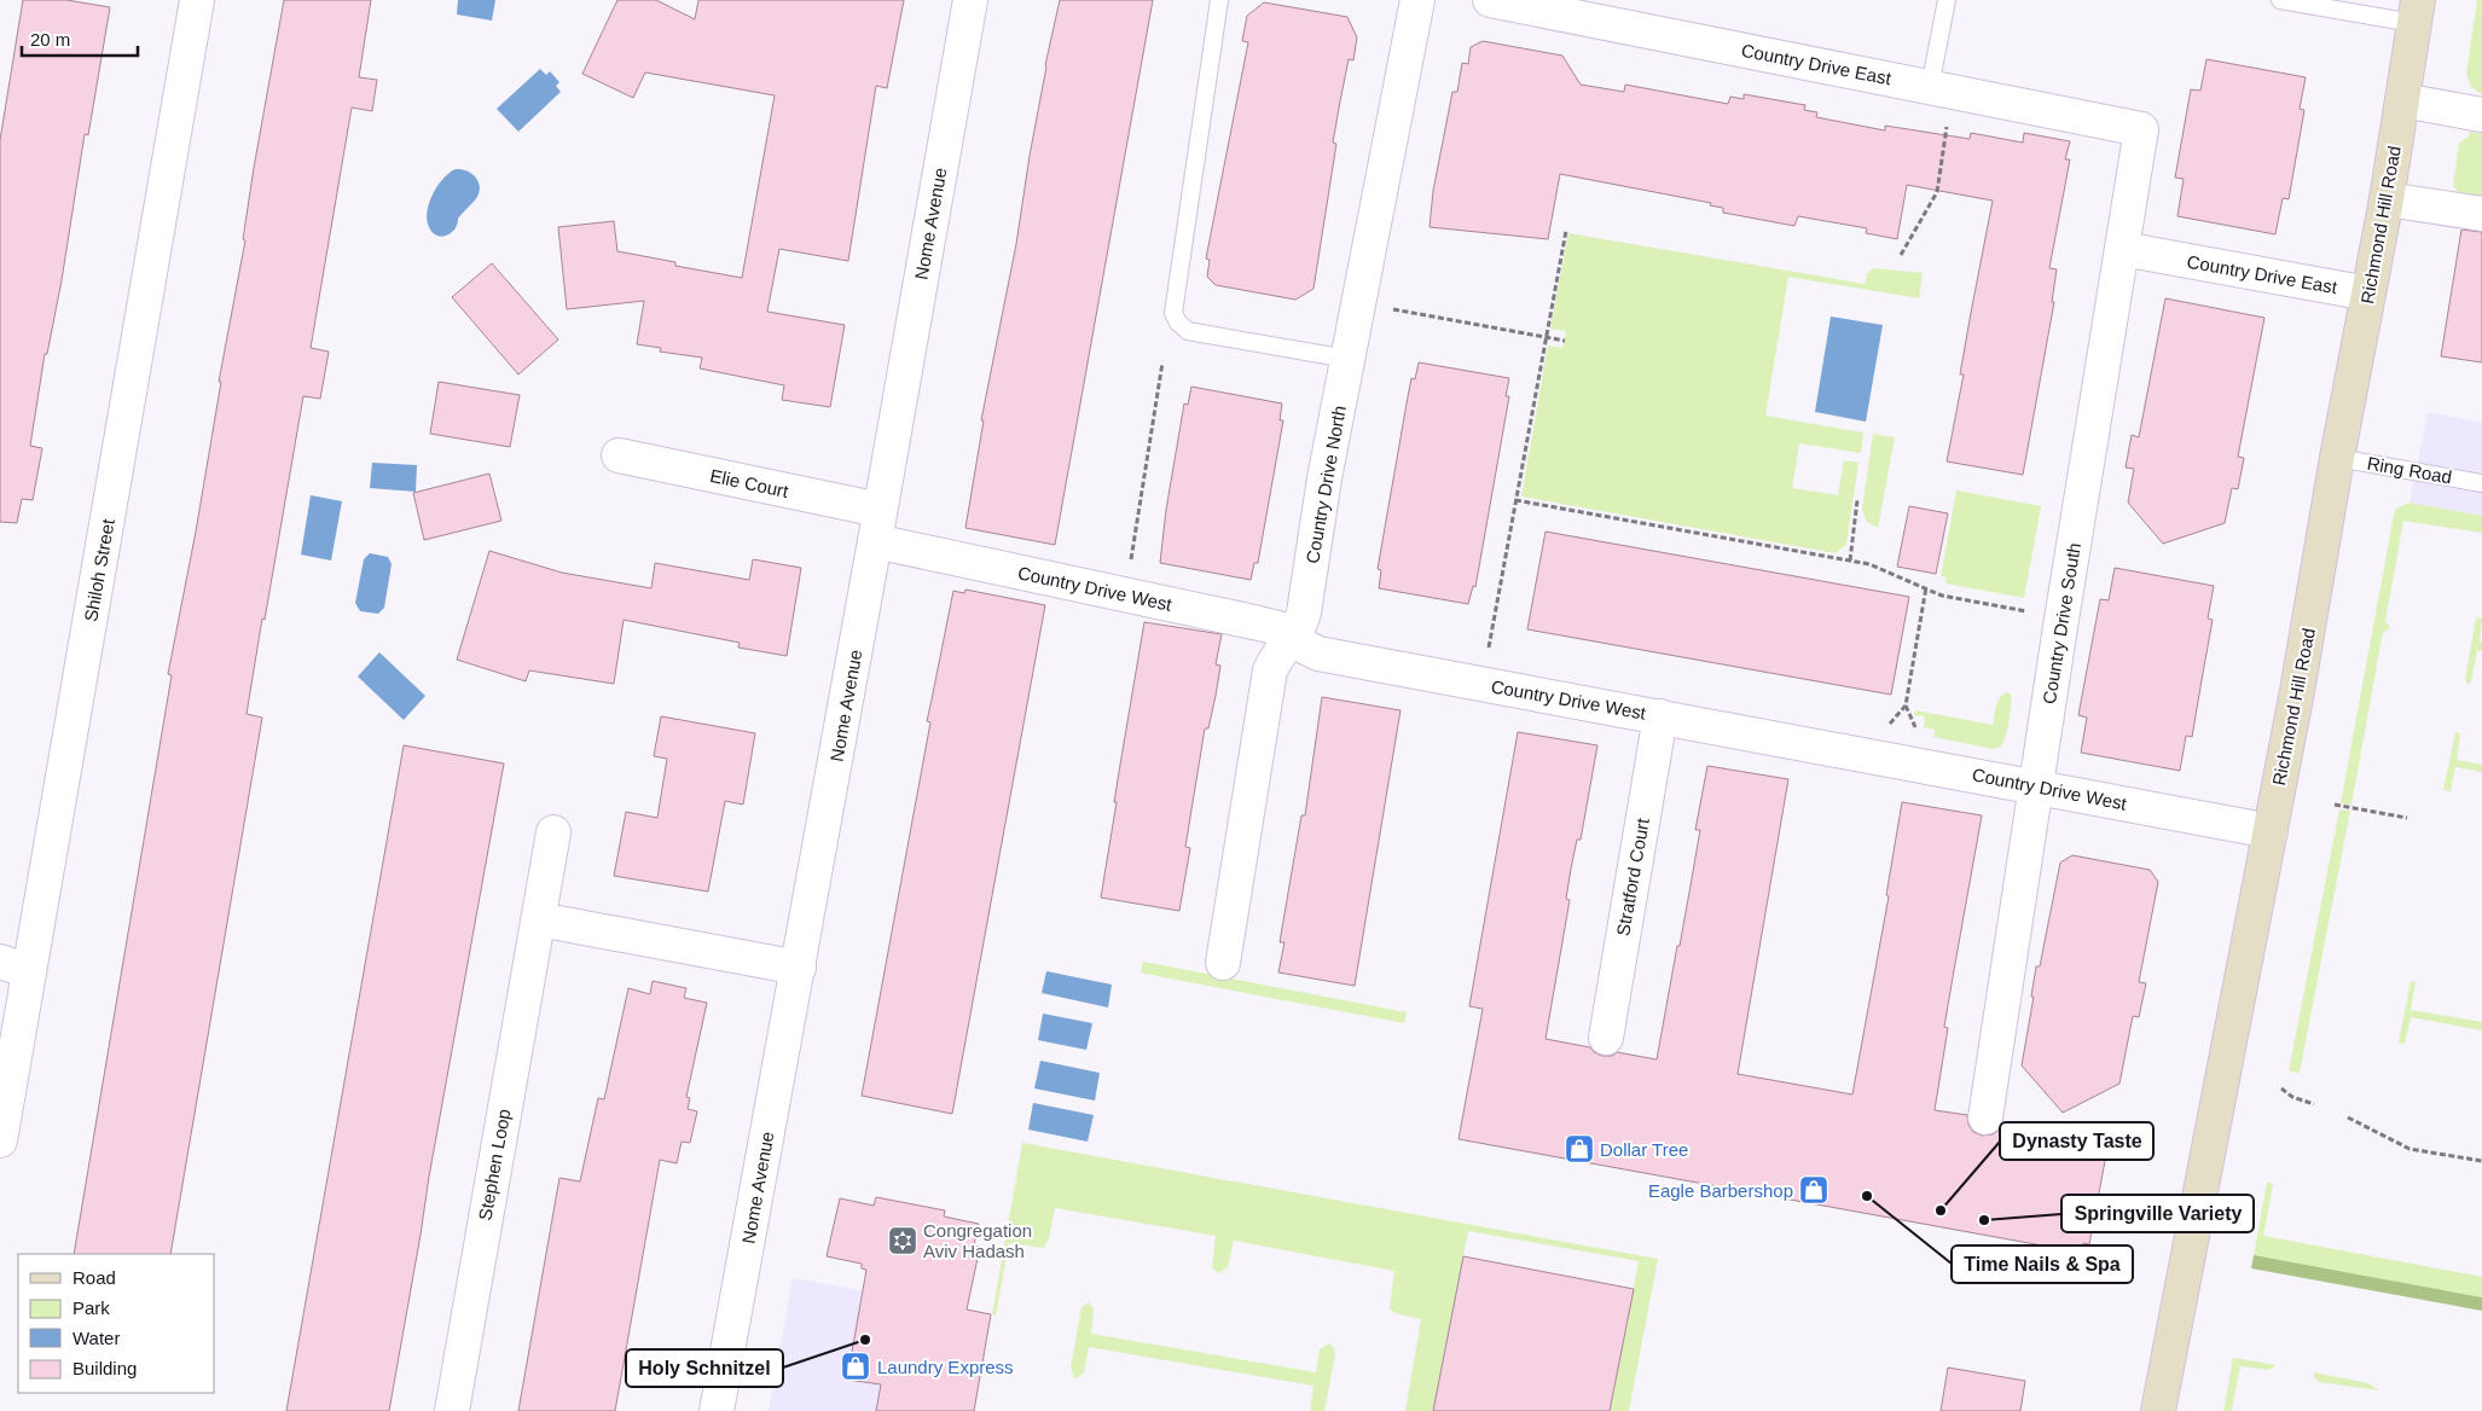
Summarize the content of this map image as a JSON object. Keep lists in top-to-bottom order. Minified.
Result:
{"streets":{"street":["Country Drive East","Nome Avenue","Richmond Hill Road","Elie Court","Country Drive North","Shiloh Street","Country Drive West","Country Drive South","Stratford Court","Stephen Loop"],"lane":["Ring Road"]},"crossings":[["Country Drive East","Richmond Hill Road"],["Country Drive East","Country Drive South"],["Nome Avenue","Elie Court"],["Nome Avenue","Country Drive West"],["Richmond Hill Road","Ring Road"],["Richmond Hill Road","Country Drive West"],["Elie Court","Country Drive West"],["Country Drive North","Country Drive West"],["Country Drive West","Country Drive South"],["Country Drive West","Stratford Court"]],"places":{"shop":["Dollar Tree","Eagle Barbershop","Laundry Express"],"other":["Time Nails & Spa","Dynasty Taste","Springville Variety","Holy Schnitzel"],"synagogue":["Congregation Aviv Hadash"]},"legend":["Road","Park","Water","Building"],"scale_bar":"20 m"}
